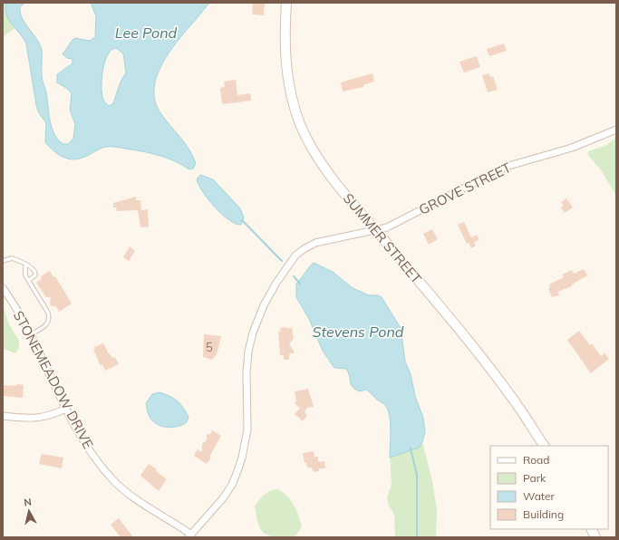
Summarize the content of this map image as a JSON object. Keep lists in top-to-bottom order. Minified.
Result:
{"streets":{"main road":["SUMMER STREET"],"street":["GROVE STREET","STONEMEADOW DRIVE"]},"crossings":[["GROVE STREET","SUMMER STREET"],["GROVE STREET","STONEMEADOW DRIVE"]],"water":["Lee Pond","Stevens Pond"],"house_numbers":["5"],"legend":["Road","Park","Water","Building"],"north":"top"}
